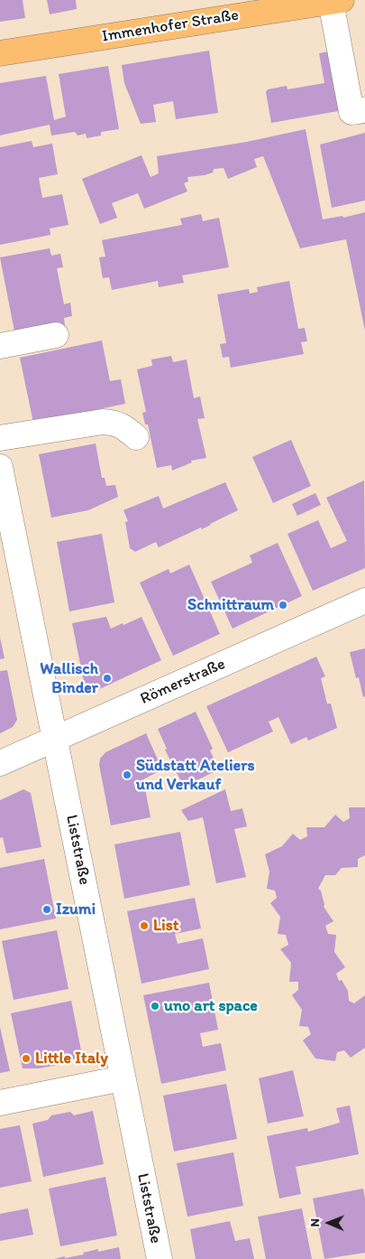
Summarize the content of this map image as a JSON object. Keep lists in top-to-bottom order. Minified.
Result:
{"streets":{"main road":["Immenhofer Straße"],"street":["Römerstraße","Liststraße"]},"crossings":[["Römerstraße","Liststraße"]],"places":["Schnittraum","Wallisch Binder","Südstatt Ateliers und Verkauf","Izumi","List","uno art space","Little Italy"],"north":"left"}
